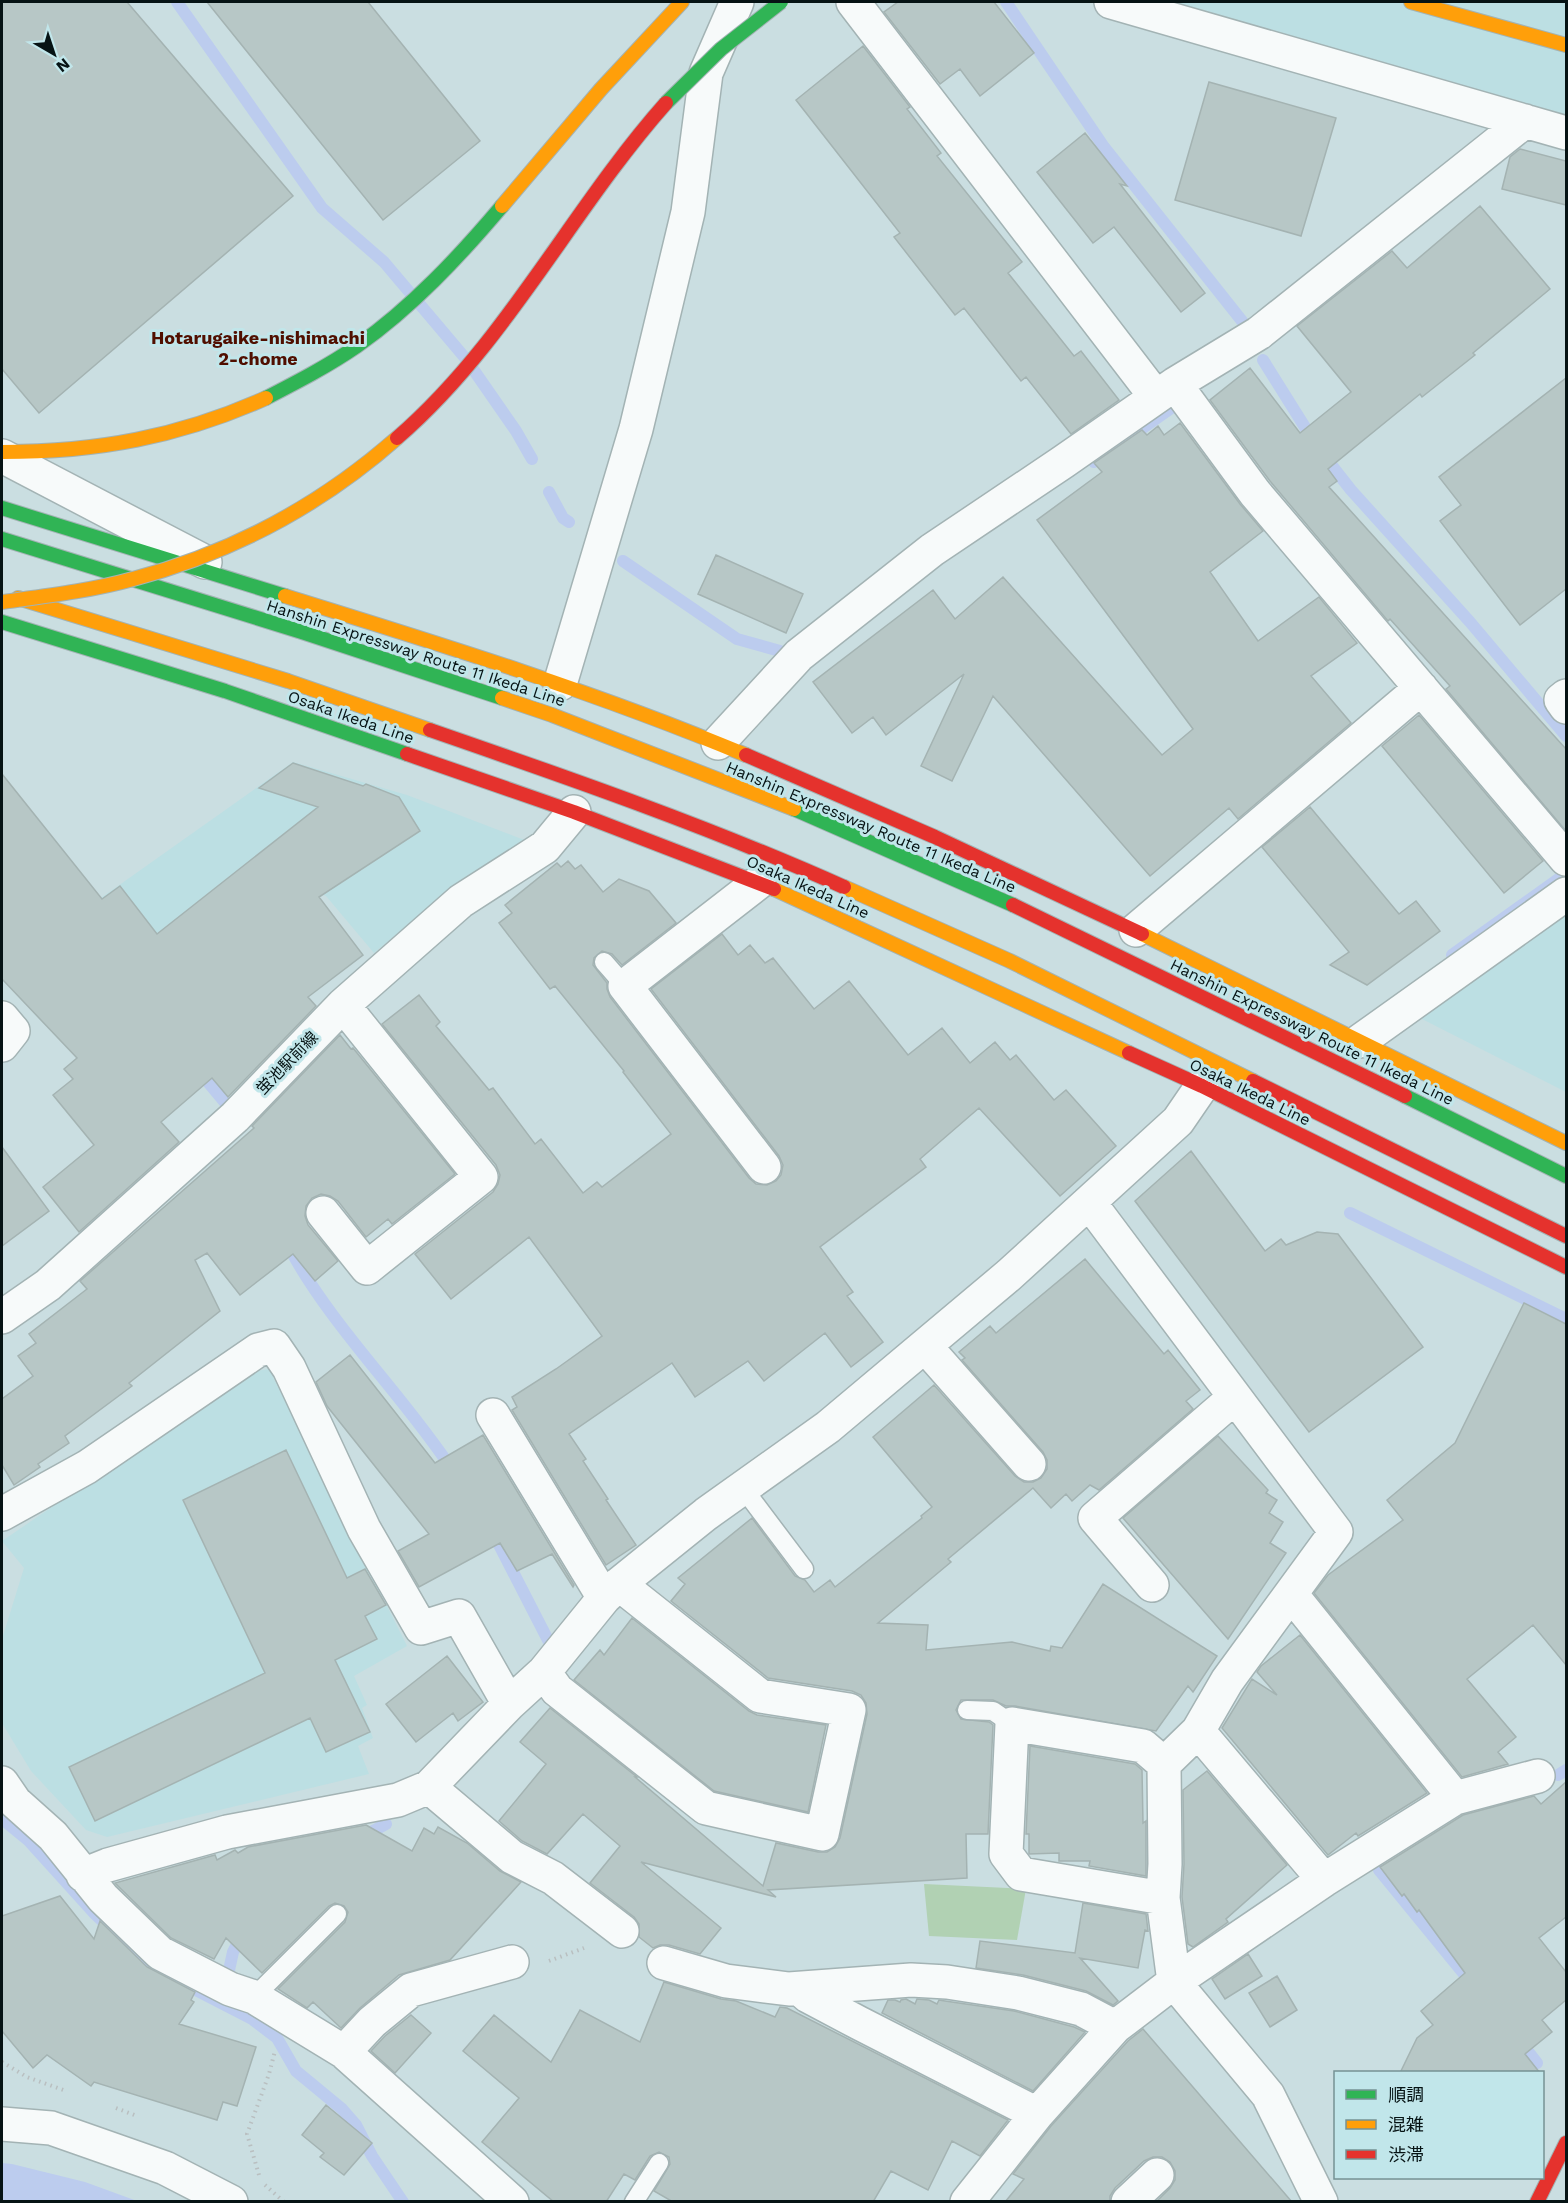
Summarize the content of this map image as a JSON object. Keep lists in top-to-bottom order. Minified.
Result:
{"streets":{"main road":["Hanshin Expressway Route 11 Ikeda Line","Osaka Ikeda Line"],"street":["蛍池駅前線"]},"crossings":[["Osaka Ikeda Line","蛍池駅前線"]],"districts":["Hotarugaike-nishimachi 2-chome"],"legend":["順調","混雑","渋滞"],"north":"bottom right"}
